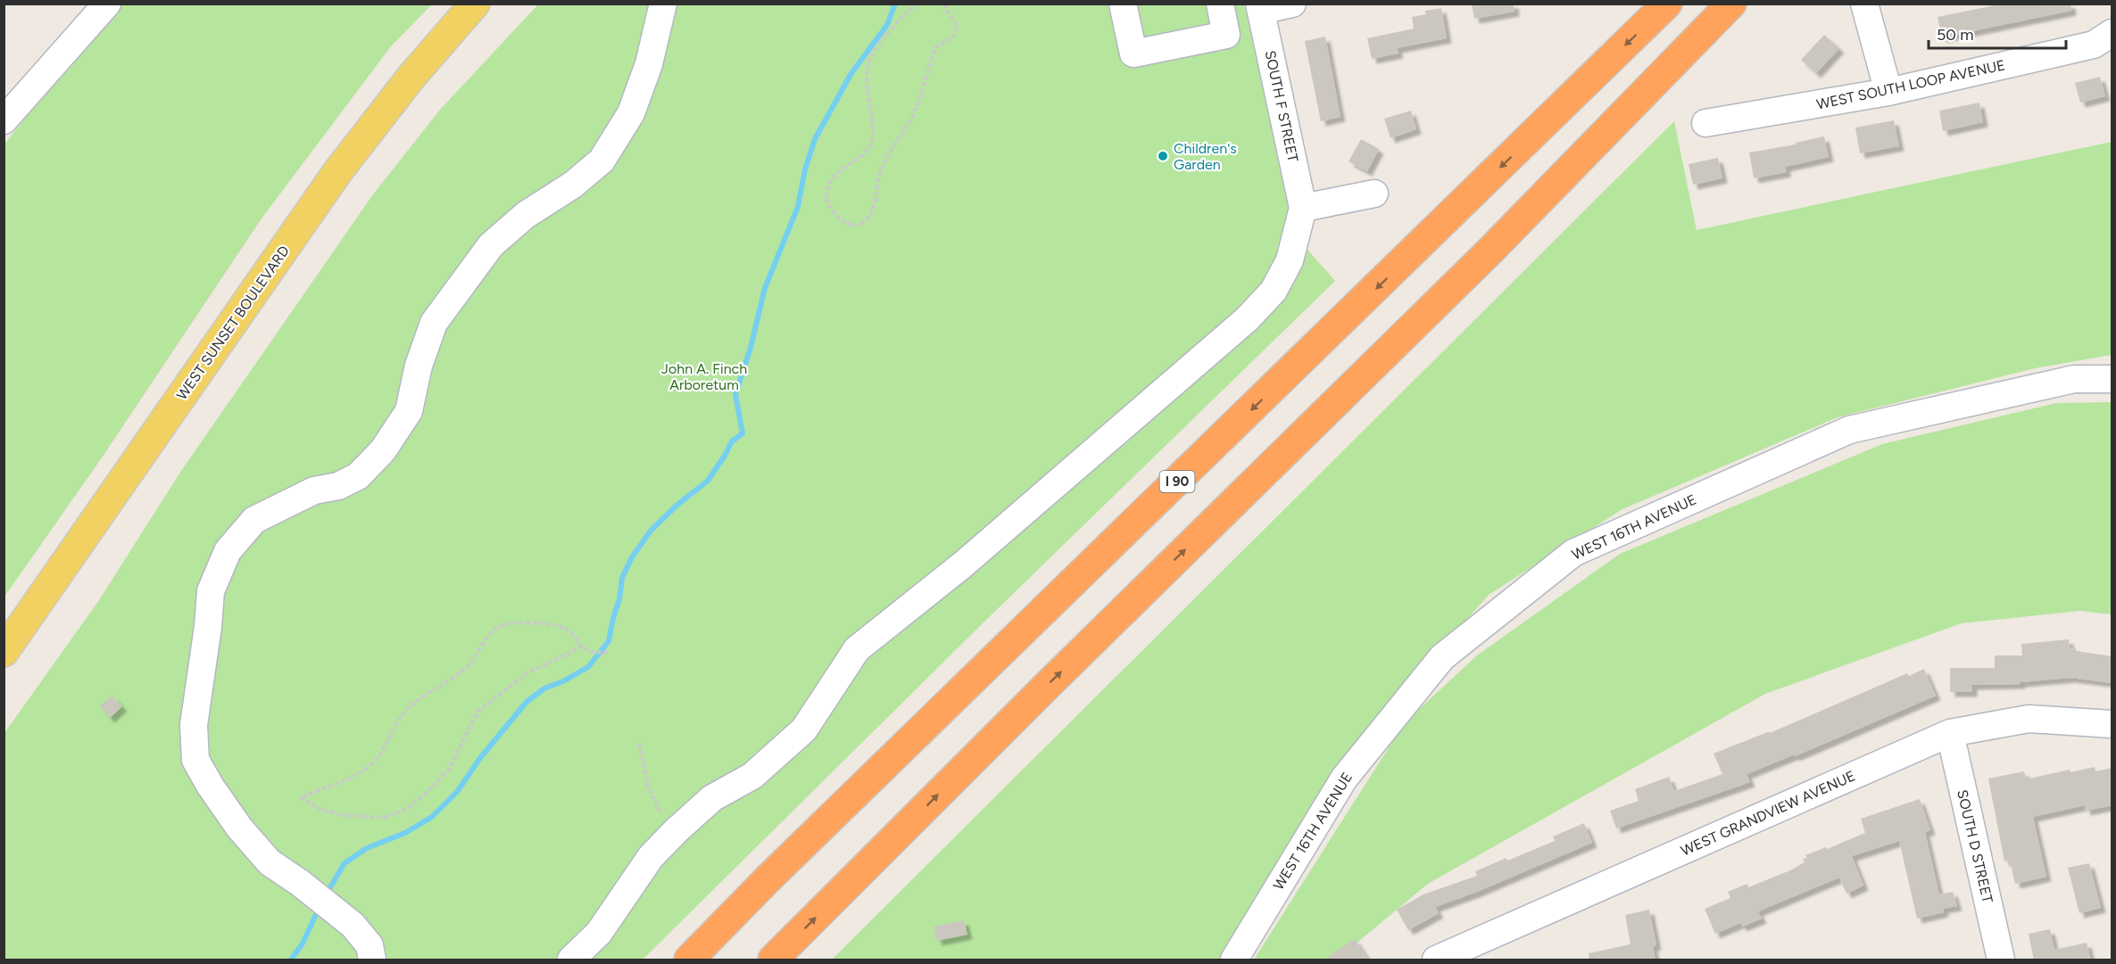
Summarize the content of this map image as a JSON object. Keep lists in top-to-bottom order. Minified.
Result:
{"streets":{"highway":["I 90"],"main road":["WEST SUNSET BOULEVARD"],"street":["WEST SOUTH LOOP AVENUE","SOUTH F STREET","WEST 16TH AVENUE","WEST GRANDVIEW AVENUE","SOUTH D STREET"]},"crossings":[["WEST GRANDVIEW AVENUE","SOUTH D STREET"]],"parks":["John A. Finch Arboretum"],"places":["Children's Garden"],"scale_bar":"50 m"}
